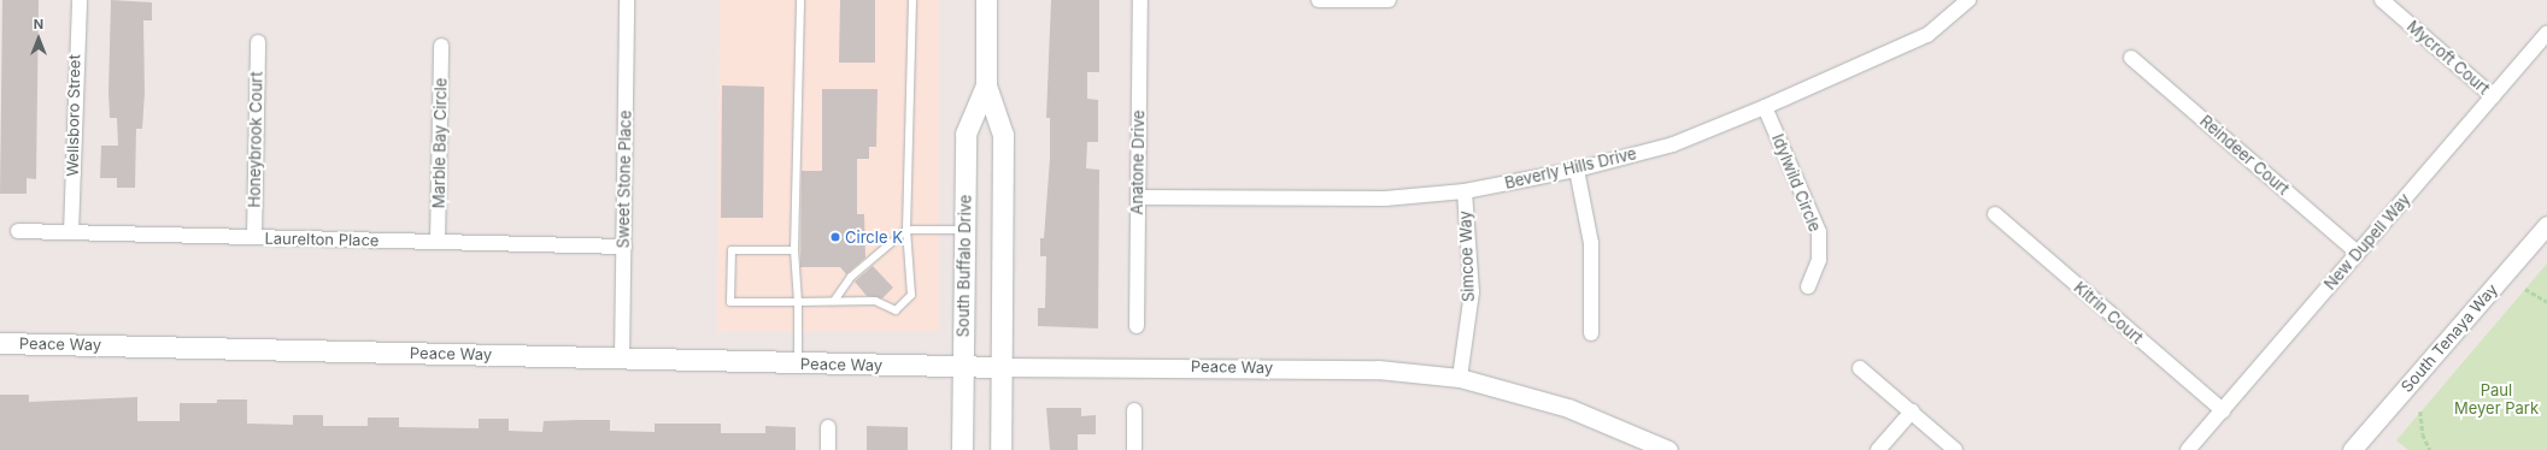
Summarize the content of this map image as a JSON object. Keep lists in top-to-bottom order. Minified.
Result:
{"streets":{"main road":["South Buffalo Drive","Peace Way"],"street":["Mycroft Court","Wellsboro Street","Honeybrook Court","Marble Bay Circle","Reindeer Court","Anatone Drive","Beverly Hills Drive","Sweet Stone Place","Idylwild Circle","Laurelton Place","New Dupell Way","Simcoe Way","Kitrin Court","South Tenaya Way"]},"crossings":[["Mycroft Court","New Dupell Way"],["Wellsboro Street","Laurelton Place"],["Honeybrook Court","Laurelton Place"],["Marble Bay Circle","Laurelton Place"],["Reindeer Court","New Dupell Way"],["Anatone Drive","Beverly Hills Drive"],["Beverly Hills Drive","Idylwild Circle"],["Beverly Hills Drive","Simcoe Way"],["Sweet Stone Place","Laurelton Place"],["Sweet Stone Place","Peace Way"],["New Dupell Way","Kitrin Court"],["Simcoe Way","Peace Way"],["South Buffalo Drive","Peace Way"]],"parks":["Paul Meyer Park"],"places":["Circle K"],"north":"top"}
